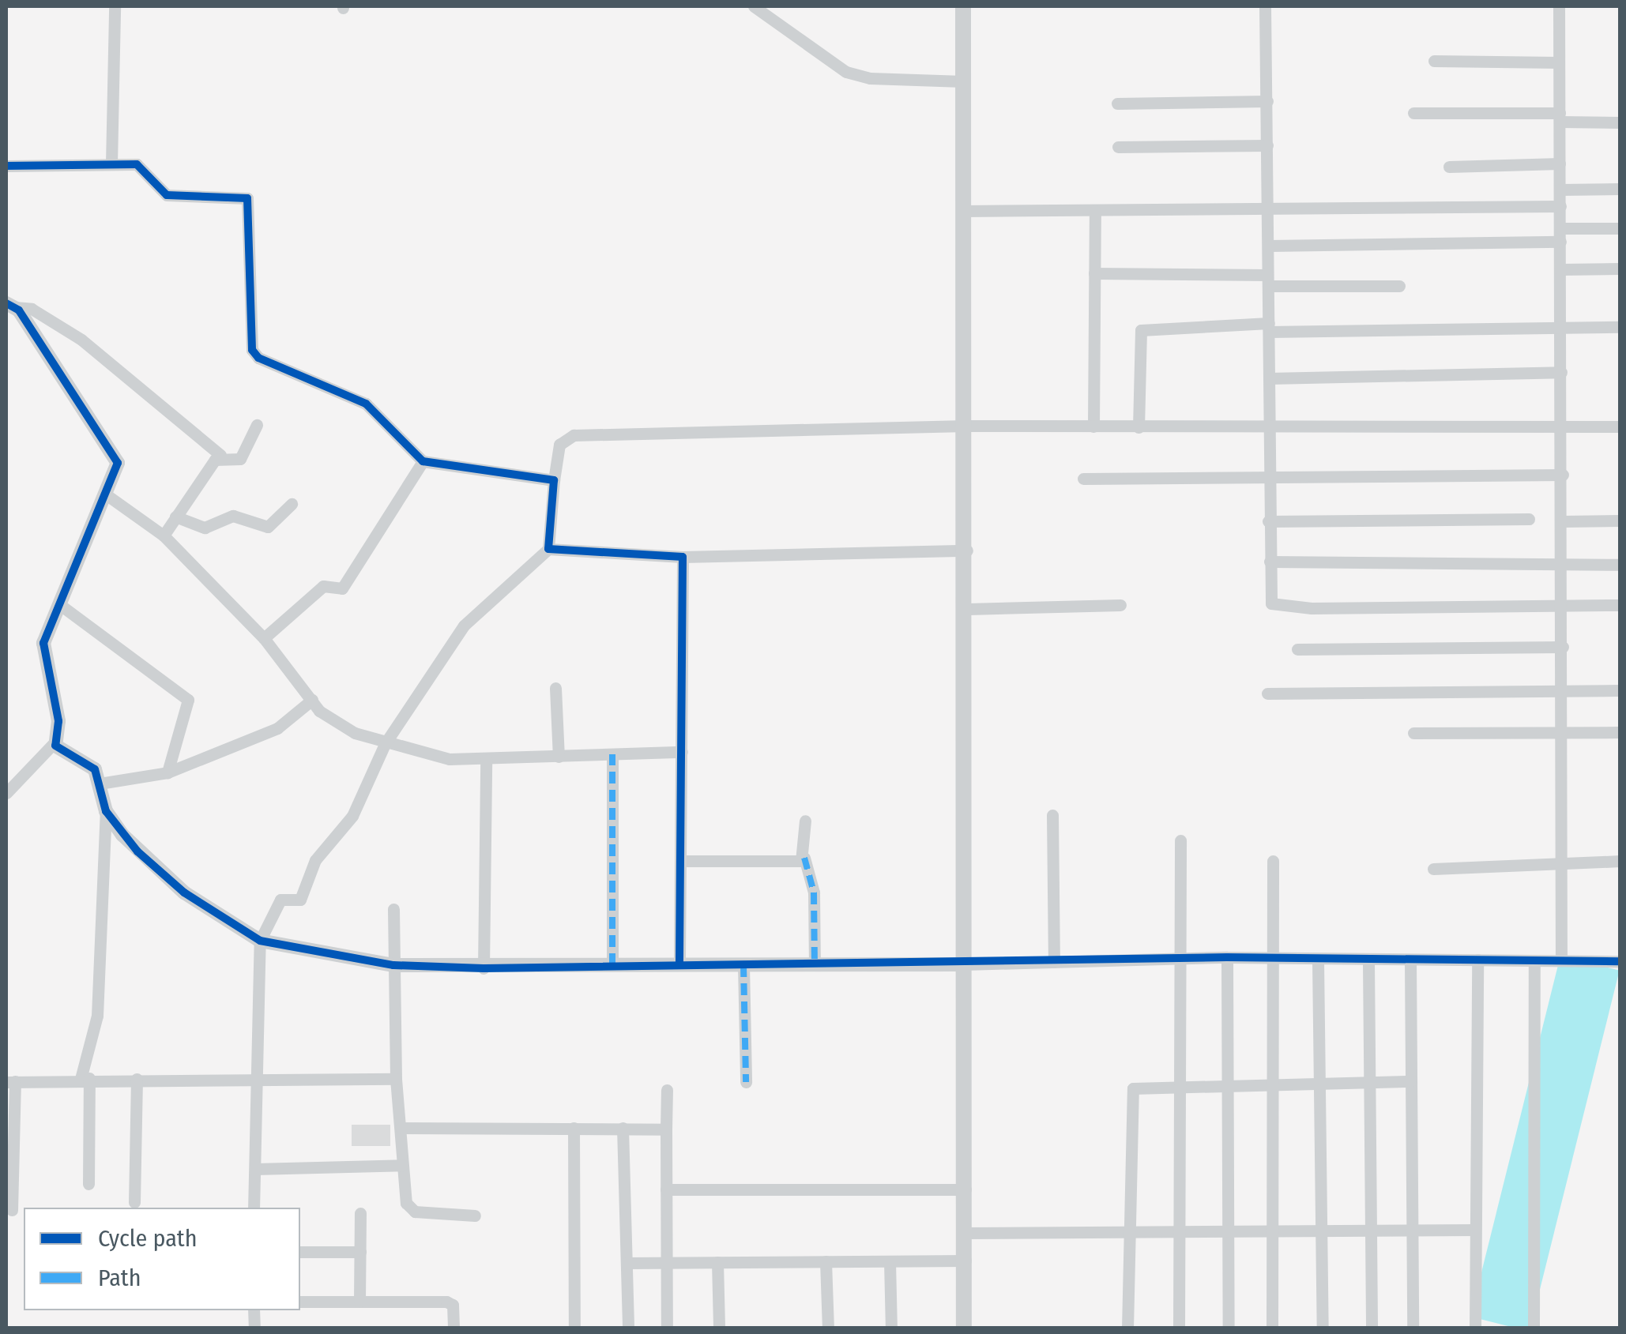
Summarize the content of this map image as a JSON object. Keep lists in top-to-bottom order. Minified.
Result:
{"legend":["Cycle path","Path"]}
